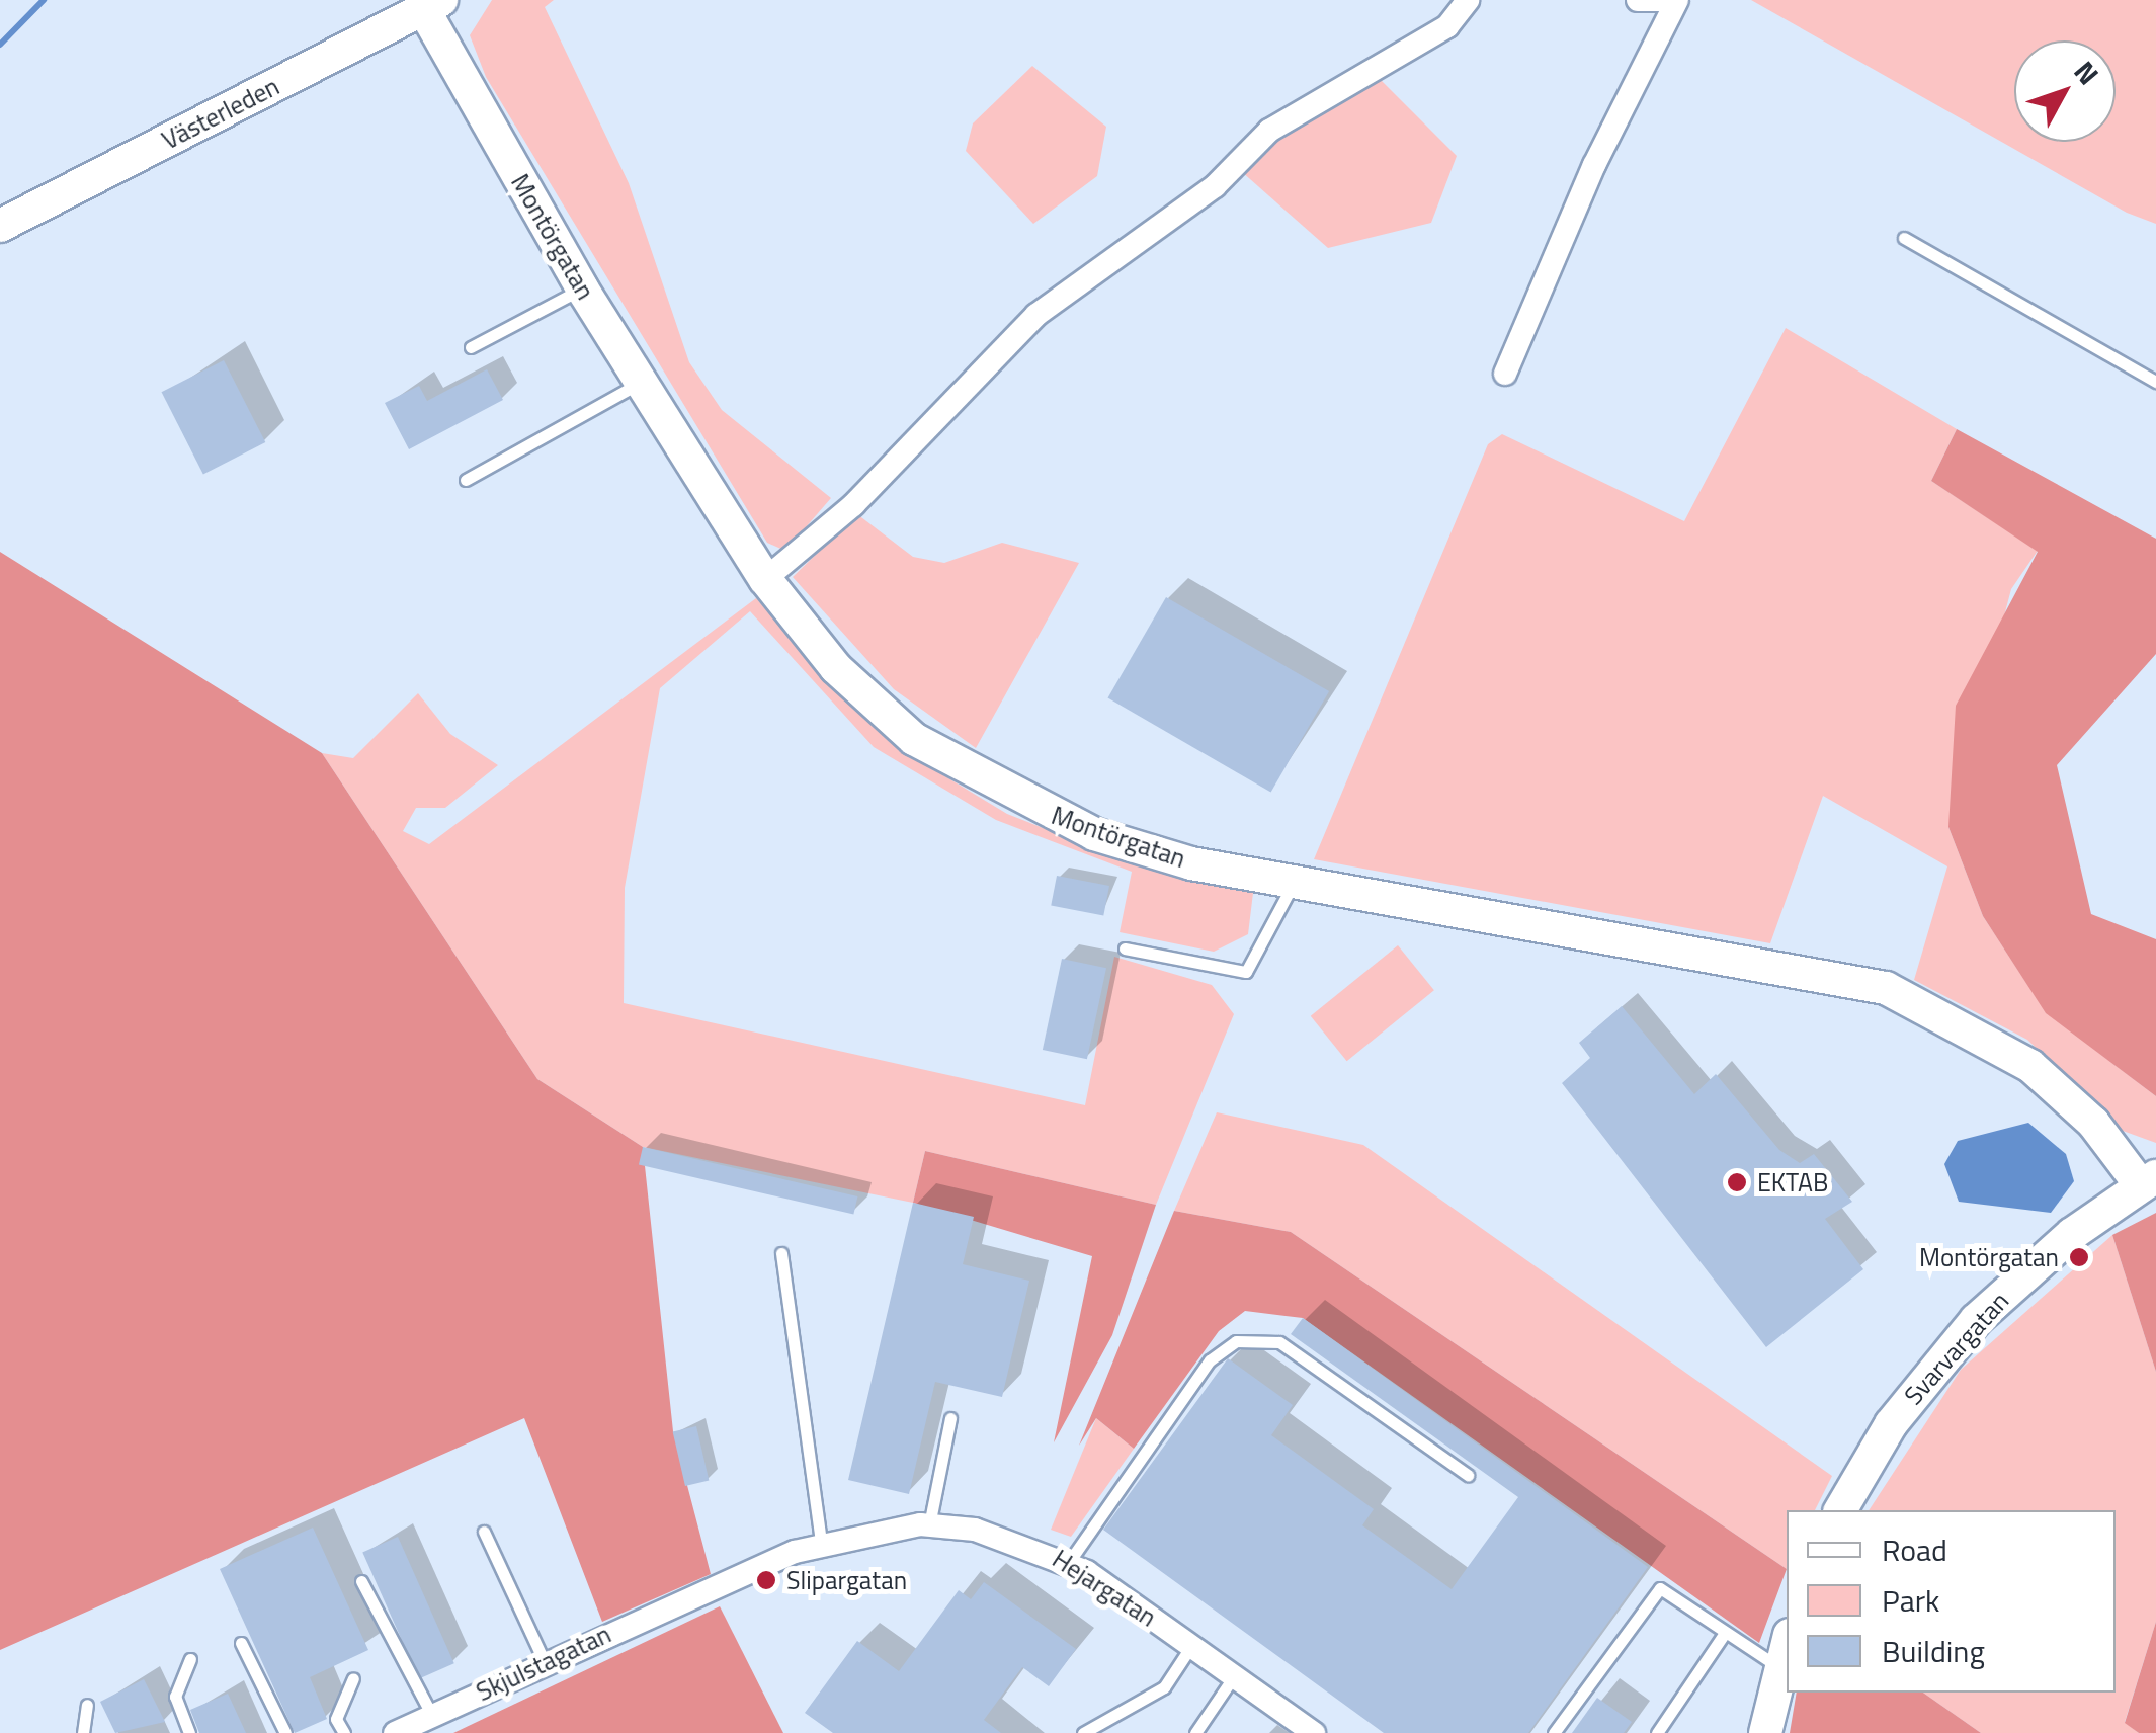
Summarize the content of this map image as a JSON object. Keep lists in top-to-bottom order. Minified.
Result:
{"streets":{"street":["Västerleden","Montörgatan","Svarvargatan","Hejargatan","Skjulstagatan"]},"crossings":[["Västerleden","Montörgatan"],["Montörgatan","Svarvargatan"],["Hejargatan","Skjulstagatan"]],"places":["EKTAB","Montörgatan","Slipargatan"],"legend":["Road","Park","Building"],"north":"top right"}
